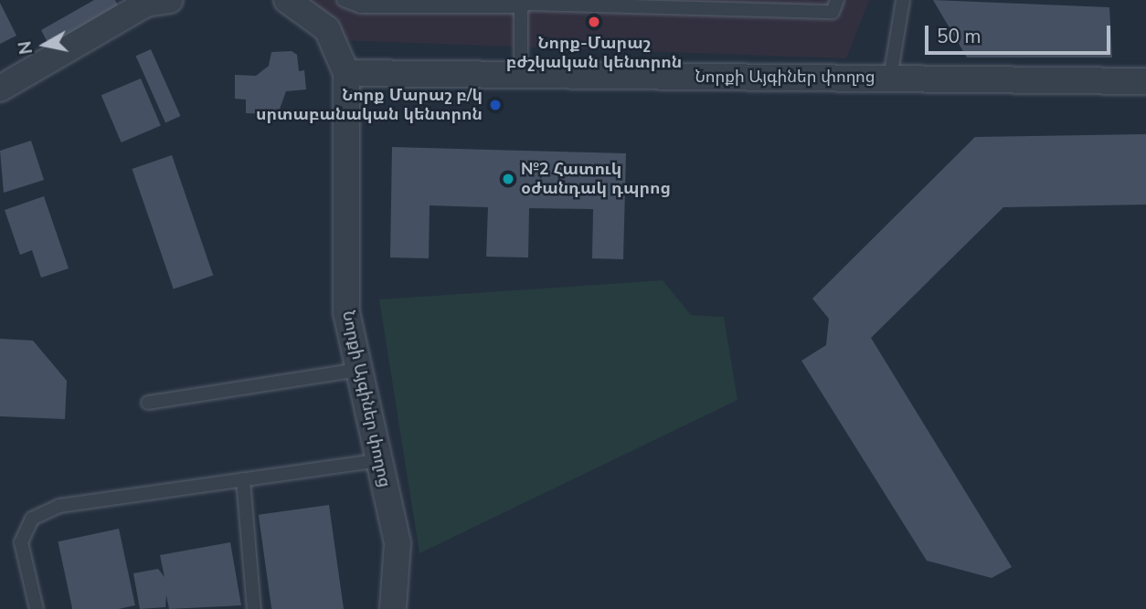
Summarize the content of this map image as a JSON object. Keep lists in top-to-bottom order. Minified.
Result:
{"streets":{"street":["Նորքի Այգիներ փողոց"]},"places":["Նորք-Մարաշ բժշկական կենտրոն","Նորք Մարաշ բ/կ սրտաբանական կենտրոն","№2 Հատուկ օժանդակ դպրոց"],"scale_bar":"50 m","north":"left"}
